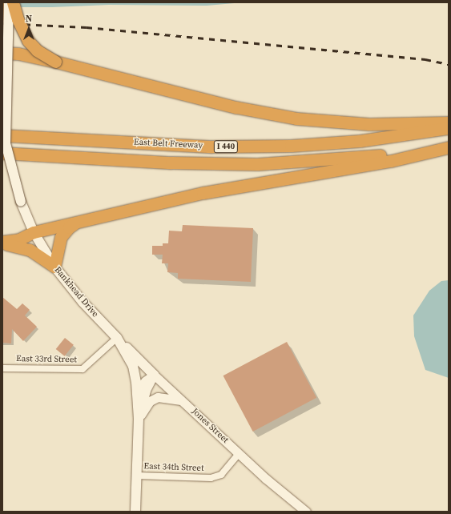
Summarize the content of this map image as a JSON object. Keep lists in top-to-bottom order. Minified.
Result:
{"streets":{"highway":["East Belt Freeway","I 440"],"main road":["Bankhead Drive","Jones Street"],"street":["East 33rd Street","East 34th Street"]},"crossings":[["East Belt Freeway","Bankhead Drive"],["Bankhead Drive","East 33rd Street"],["Bankhead Drive","Jones Street"],["Bankhead Drive","East 34th Street"],["East 33rd Street","Jones Street"],["Jones Street","East 34th Street"]],"north":"top"}
